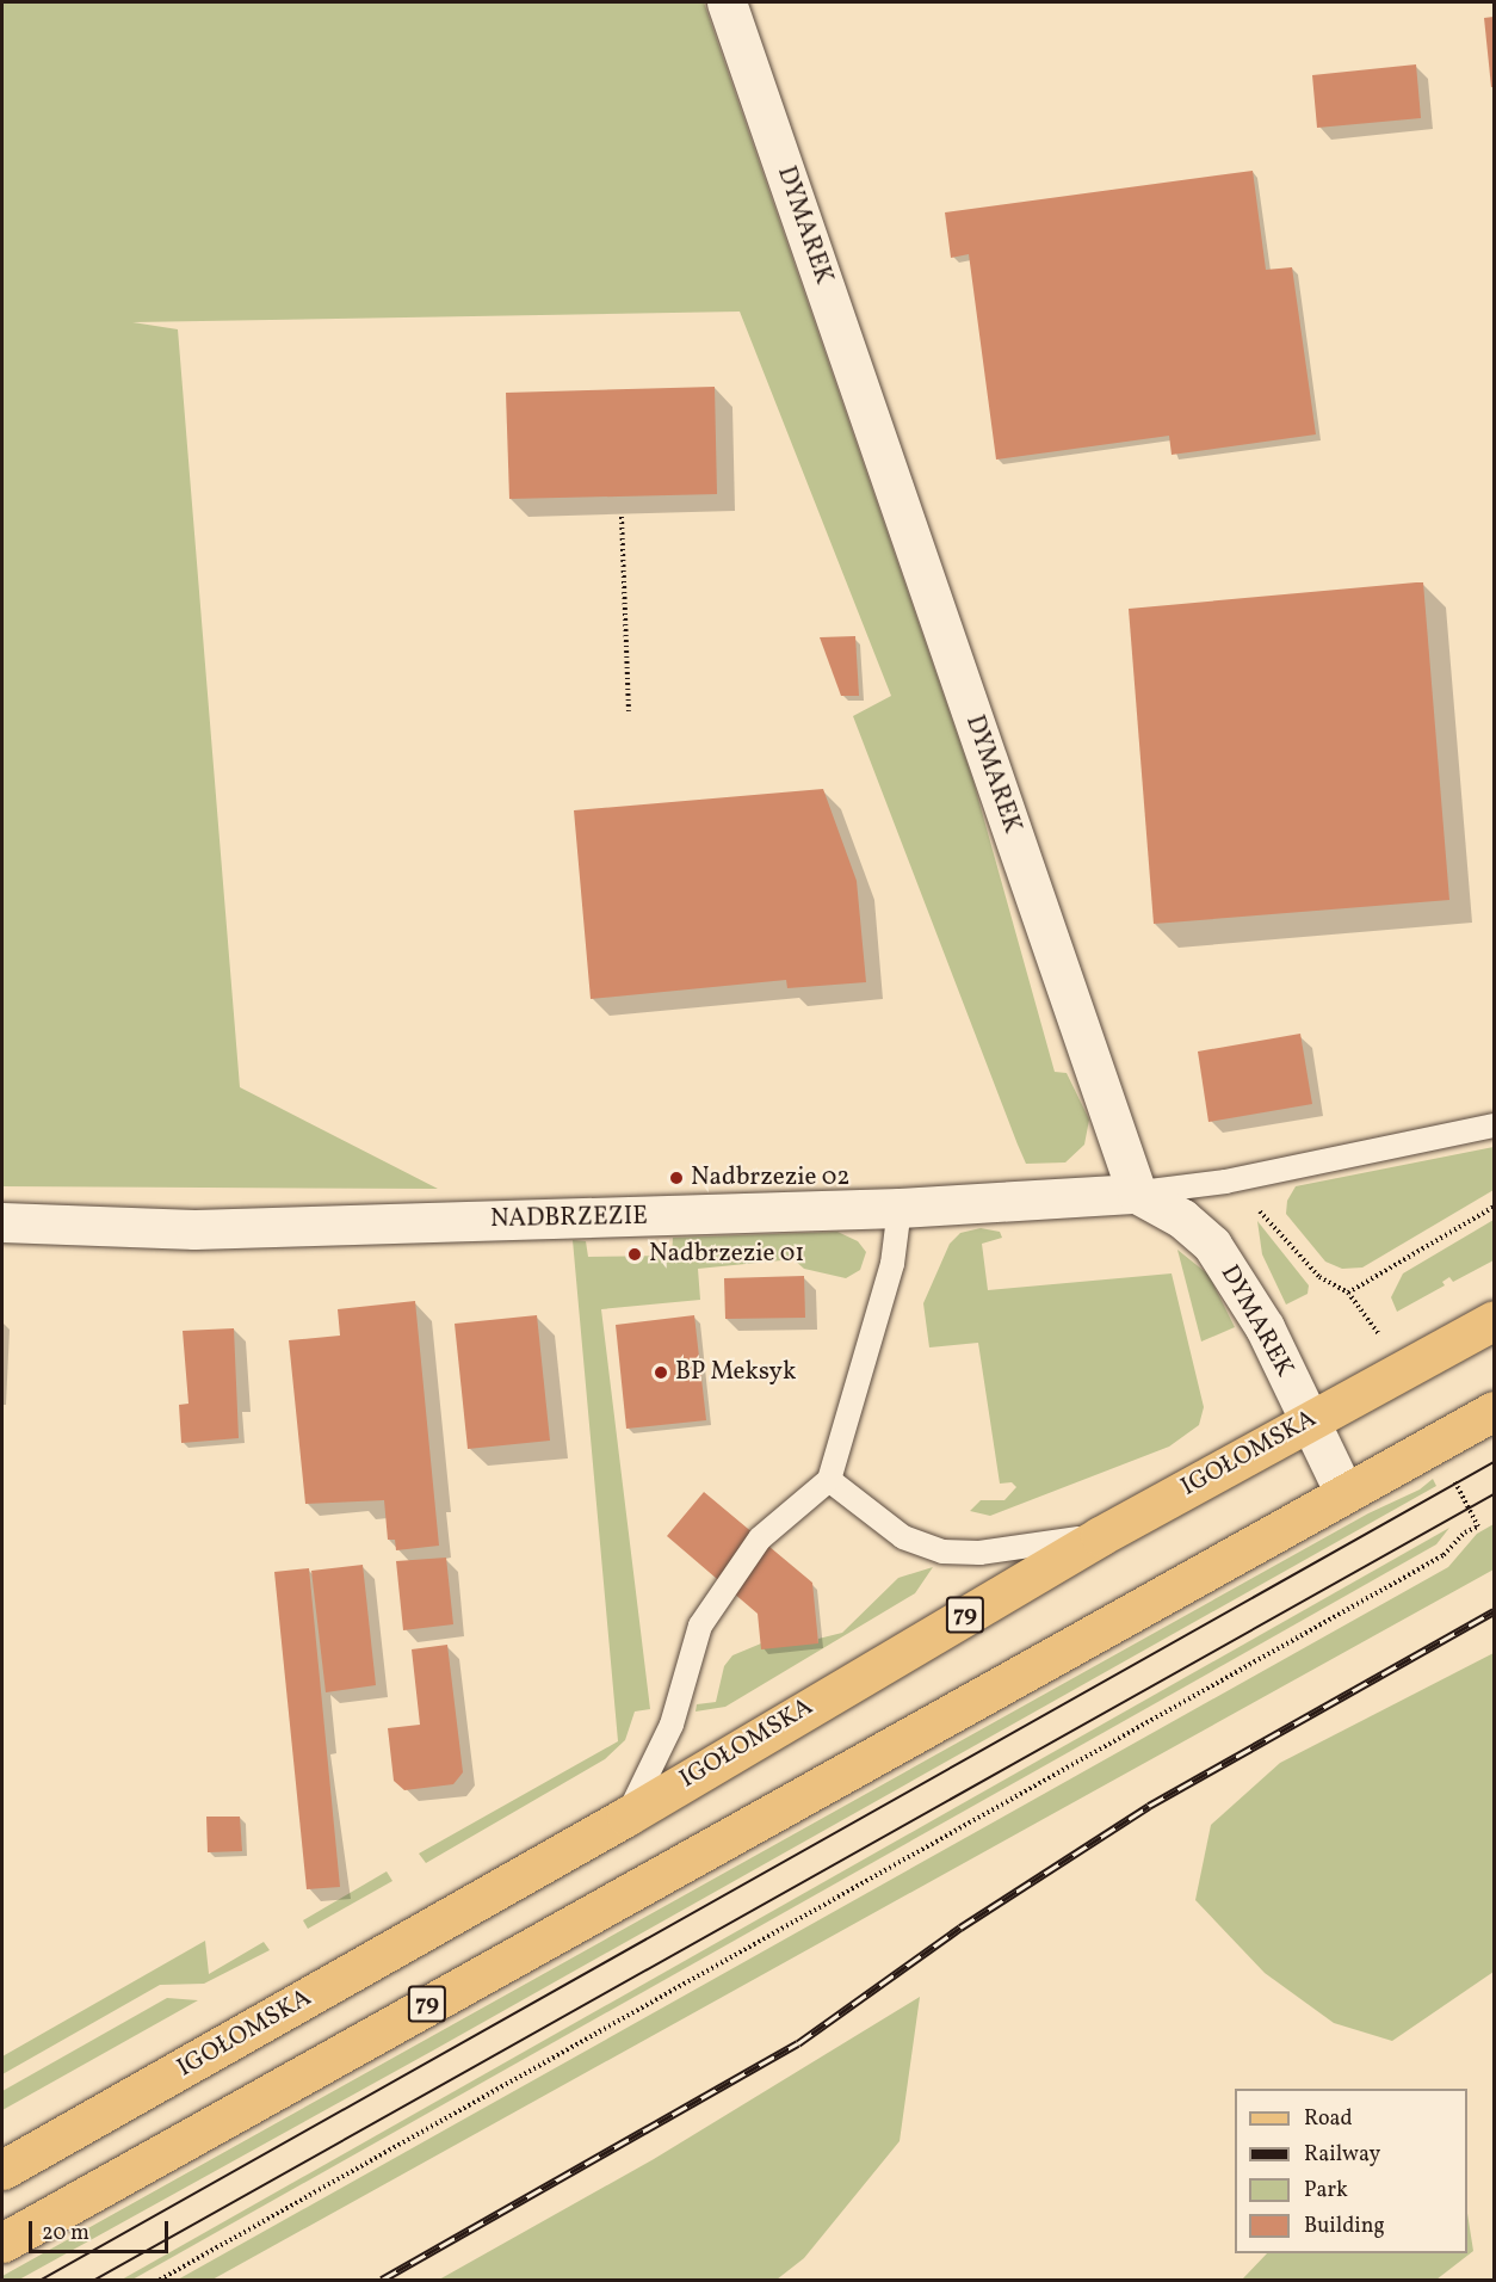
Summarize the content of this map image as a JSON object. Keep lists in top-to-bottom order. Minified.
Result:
{"streets":{"main road":["IGOŁOMSKA","79"],"street":["DYMAREK","NADBRZEZIE"]},"crossings":[["DYMAREK","NADBRZEZIE"],["DYMAREK","IGOŁOMSKA"],["DYMAREK","79"]],"places":["Nadbrzezie 02","Nadbrzezie 01","BP Meksyk"],"legend":["Road","Railway","Park","Building"],"scale_bar":"20 m"}
